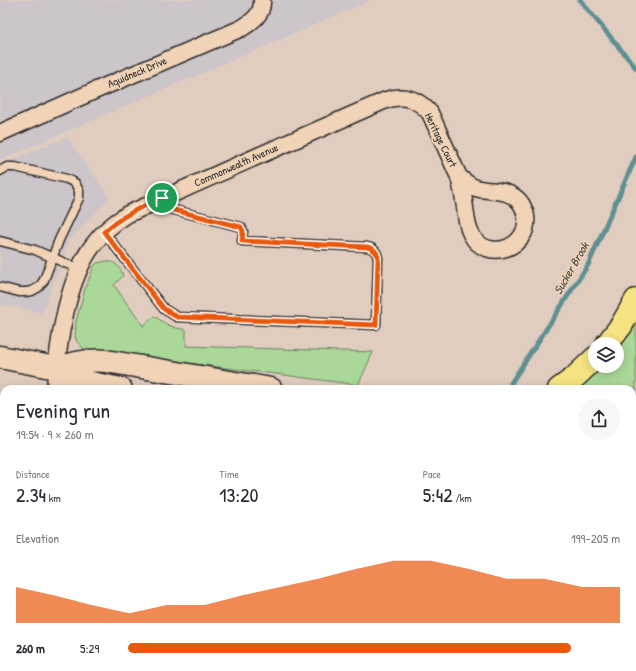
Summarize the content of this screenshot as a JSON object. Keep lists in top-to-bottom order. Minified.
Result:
{"streets":{"street":["Aquidneck Drive","Heritage Court","Commonwealth Avenue"]},"crossings":[["Heritage Court","Commonwealth Avenue"]],"water":["Sucker Brook"],"page":{"heading":["Evening run","19:54 · 9 × 260 m"],"stats":[["Distance","2.34 km"],["Time","13:20"],["Pace","5:42 /km"]],"chart":["Elevation","199–205 m"],"list":[{"name":"260 m","note":"5:29"}]}}
